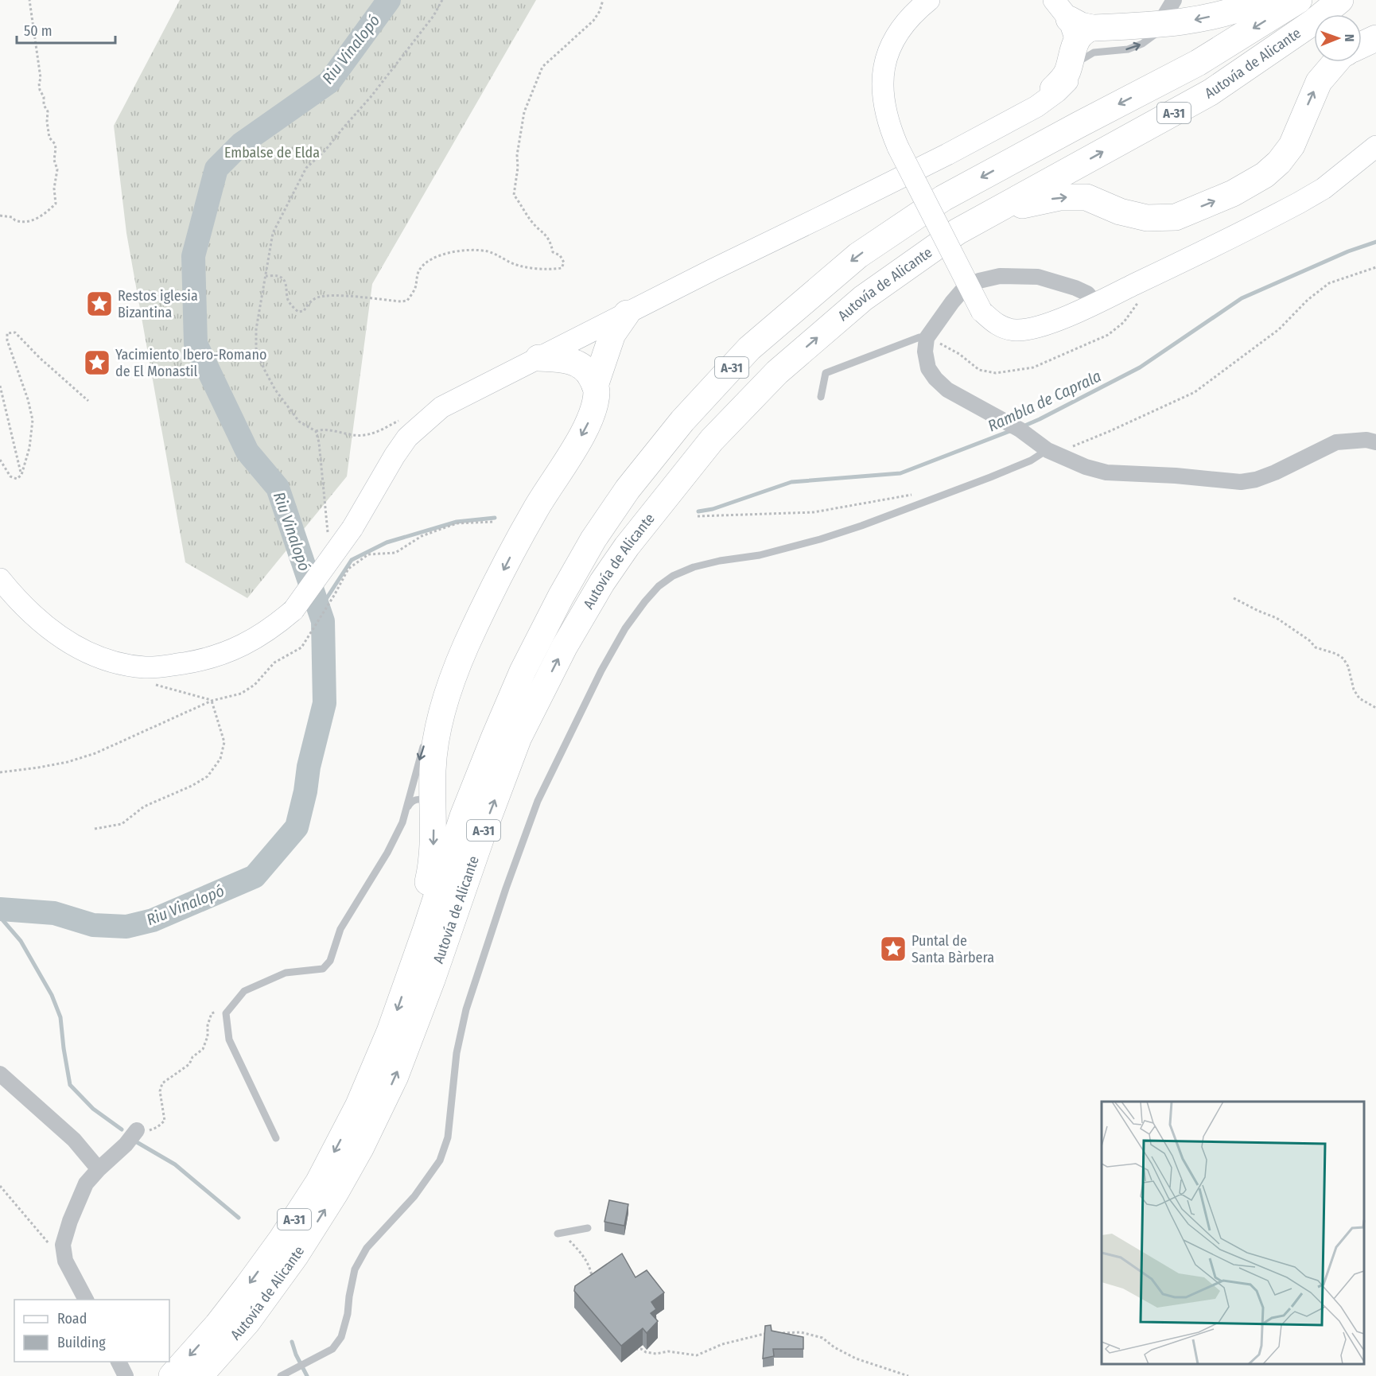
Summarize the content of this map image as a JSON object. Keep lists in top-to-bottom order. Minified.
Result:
{"streets":{"highway":["Autovía de Alicante","A-31"]},"water":["Riu Vinalopó","Rambla de Caprala"],"parks":["Embalse de Elda"],"places":{"place":["Restos iglesia Bizantina","Yacimiento Ibero-Romano de El Monastil","Puntal de Santa Bàrbera"]},"legend":["Road","Building"],"scale_bar":"50 m","north":"right"}
